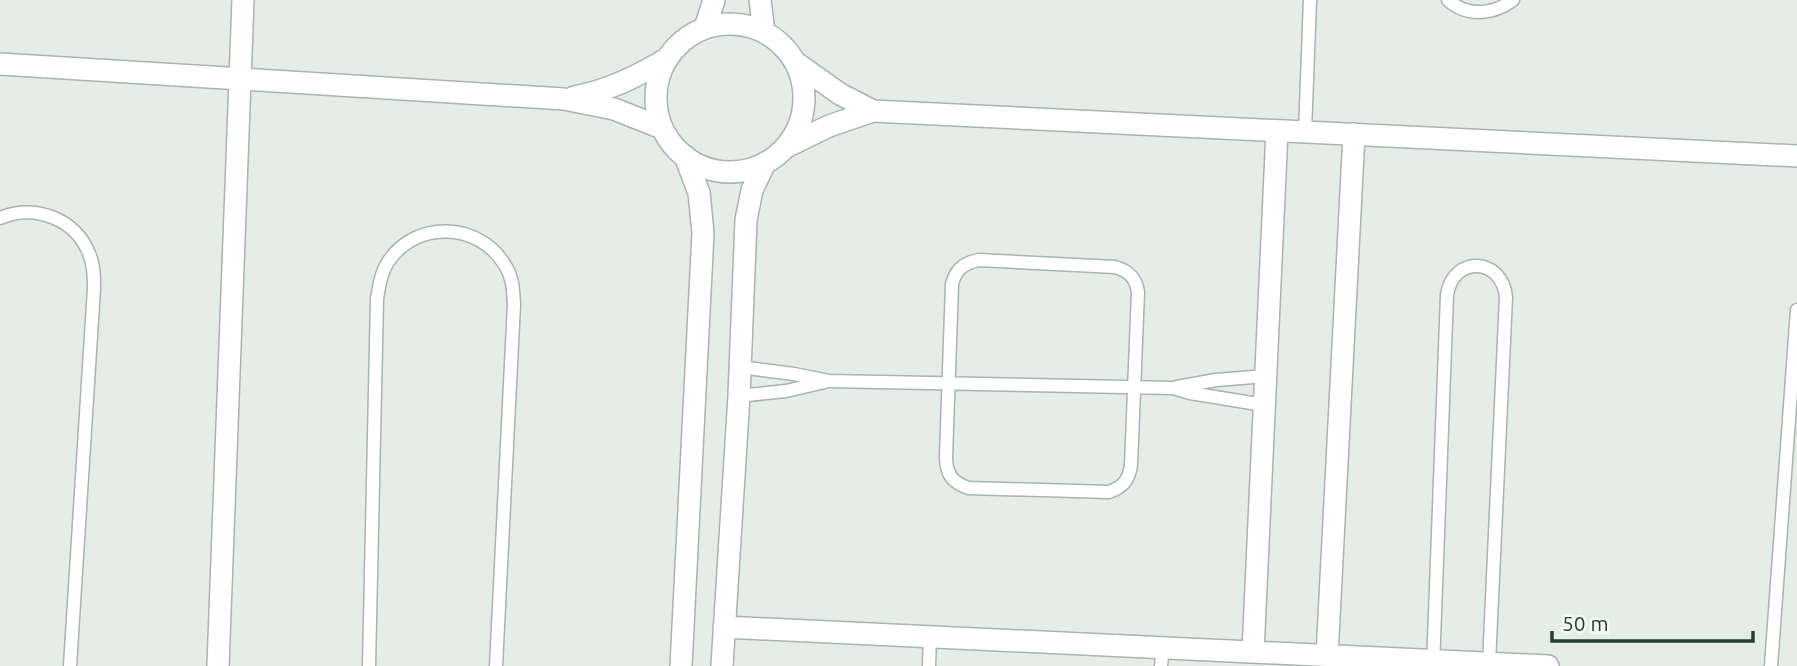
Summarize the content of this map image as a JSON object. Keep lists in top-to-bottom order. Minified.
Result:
{"scale_bar":"50 m"}
